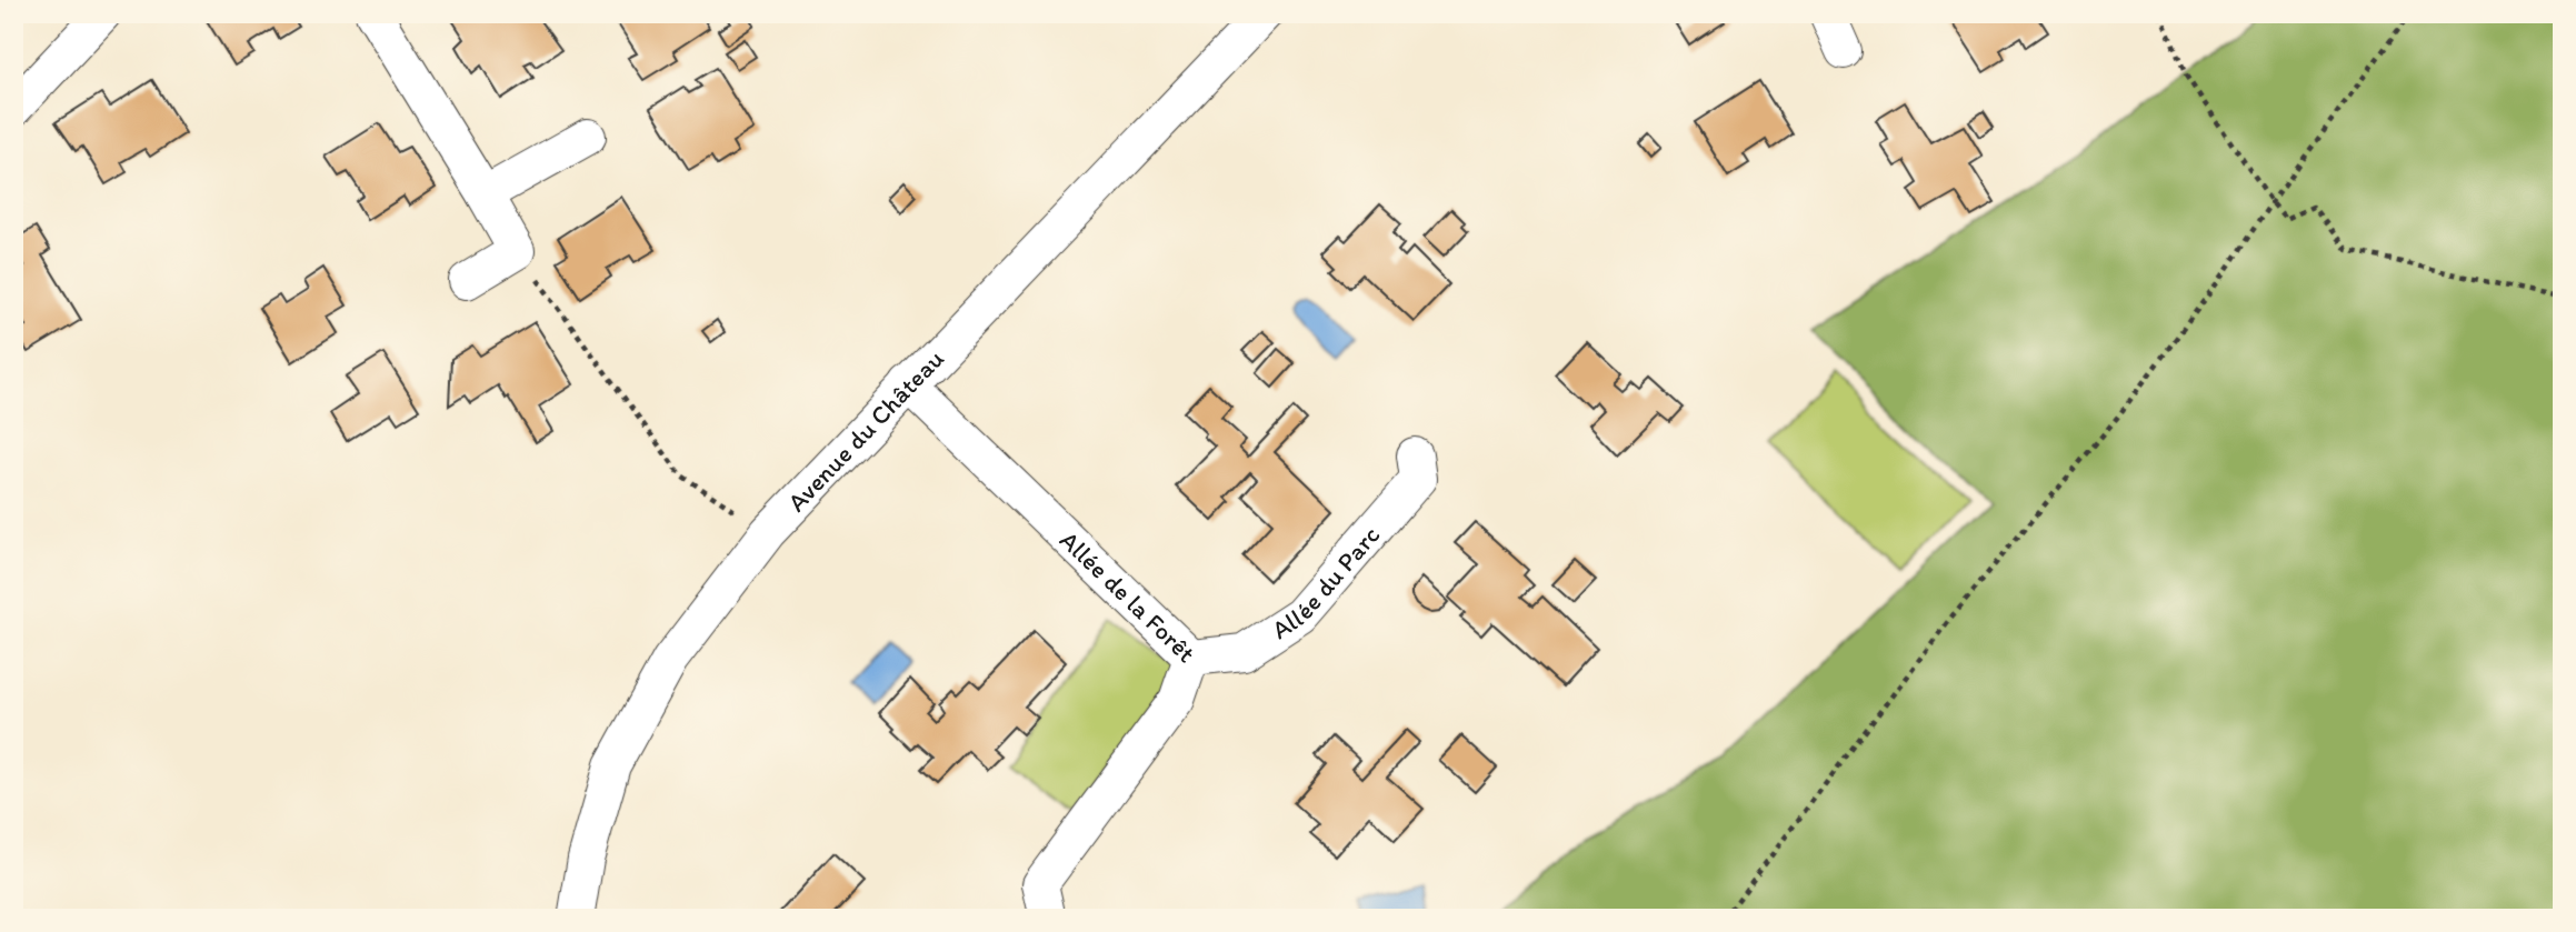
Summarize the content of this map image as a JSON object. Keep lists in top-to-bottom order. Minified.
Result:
{"streets":{"street":["Avenue du Château","Allée du Parc","Allée de la Forêt"]},"crossings":[["Avenue du Château","Allée de la Forêt"],["Allée du Parc","Allée de la Forêt"]]}
